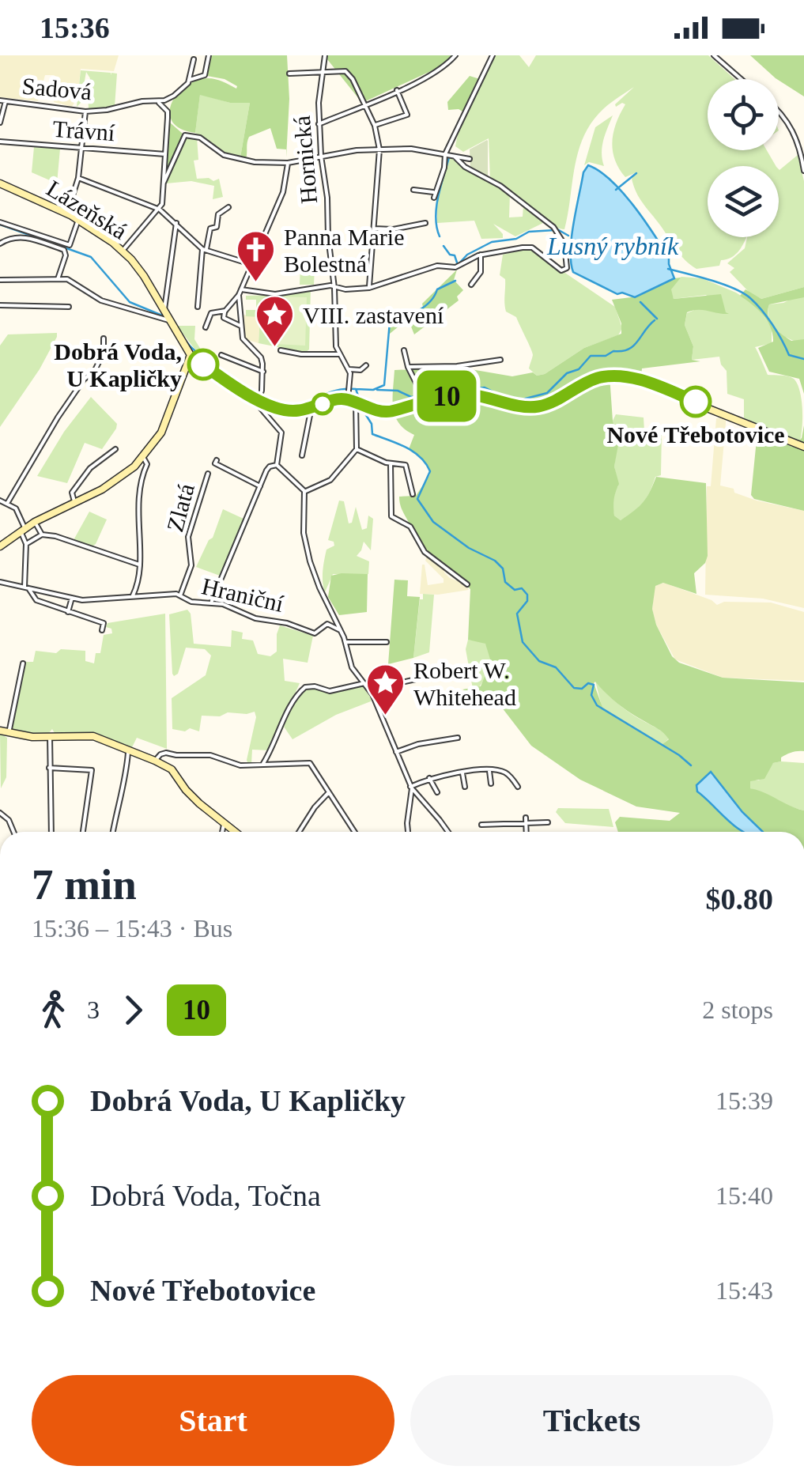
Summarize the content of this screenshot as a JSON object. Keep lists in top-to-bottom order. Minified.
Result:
{"streets":{"street":["Sadová","Trávní","Hornická","Lázeňská","Zlatá","Hraniční"]},"crossings":[["Zlatá","Hraniční"]],"water":["Lusný rybník"],"places":{"church":["Panna Marie Bolestná"],"place":["VIII. zastavení","Robert W. Whitehead"],"other":["Dobrá Voda, U Kapličky","Nové Třebotovice"]},"lines":["bus line 10"],"page":{"status":"15:36","on_map":"10","heading":["7 min","15:36 – 15:43 · Bus","$0.80"],"legs":["3","10","2 stops"],"list":[{"name":"Dobrá Voda, U Kapličky","value":"15:39"},{"name":"Dobrá Voda, Točna","value":"15:40"},{"name":"Nové Třebotovice","value":"15:43"}],"buttons":["Start","Tickets"]}}
